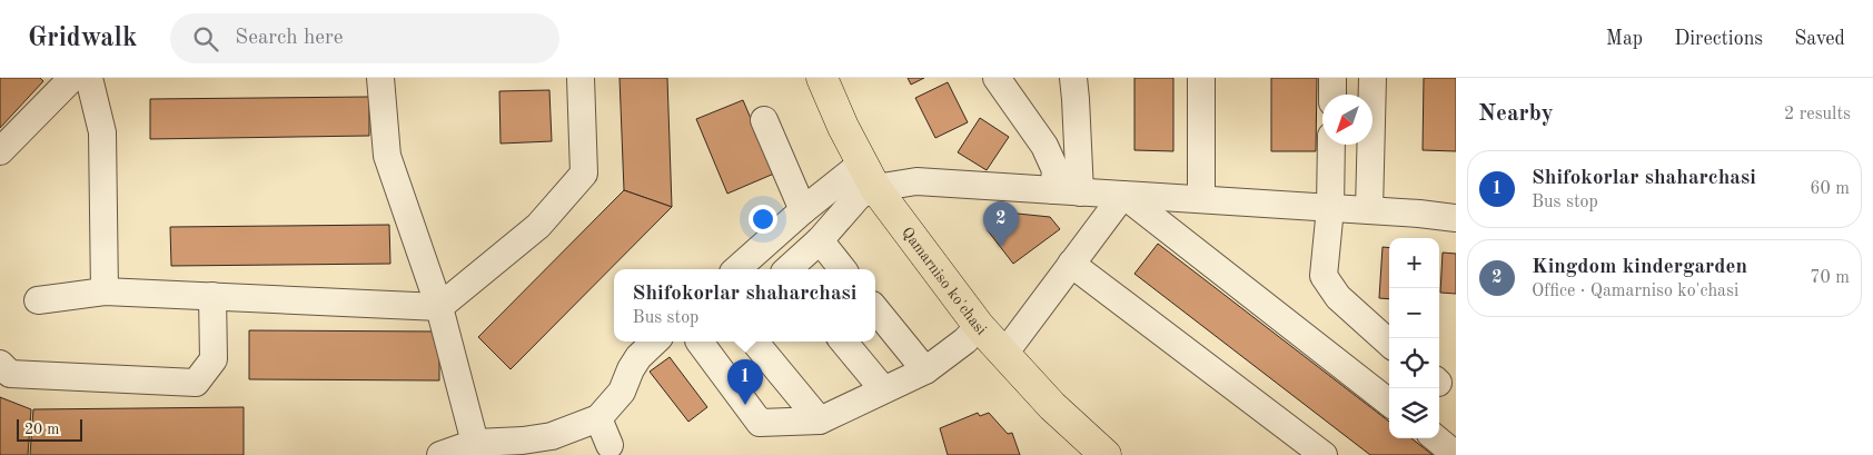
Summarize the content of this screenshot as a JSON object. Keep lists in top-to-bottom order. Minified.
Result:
{"streets":{"main road":["Qamarniso ko'chasi"]},"scale_bar":"20 m","north":"bottom left","page":{"header":"Gridwalk","search":"Search here","nav":["Map","Directions","Saved"],"heading":["Nearby","2 results"],"list":[{"mark":"1","name":"Shifokorlar shaharchasi","note":"Bus stop","value":"60 m"},{"mark":"2","name":"Kingdom kindergarden","note":"Office · Qamarniso ko'chasi","value":"70 m"}],"pins":["2","1"],"map_buttons":["+","−"],"popup":["Shifokorlar shaharchasi","Bus stop"],"scale":"20 m"}}
